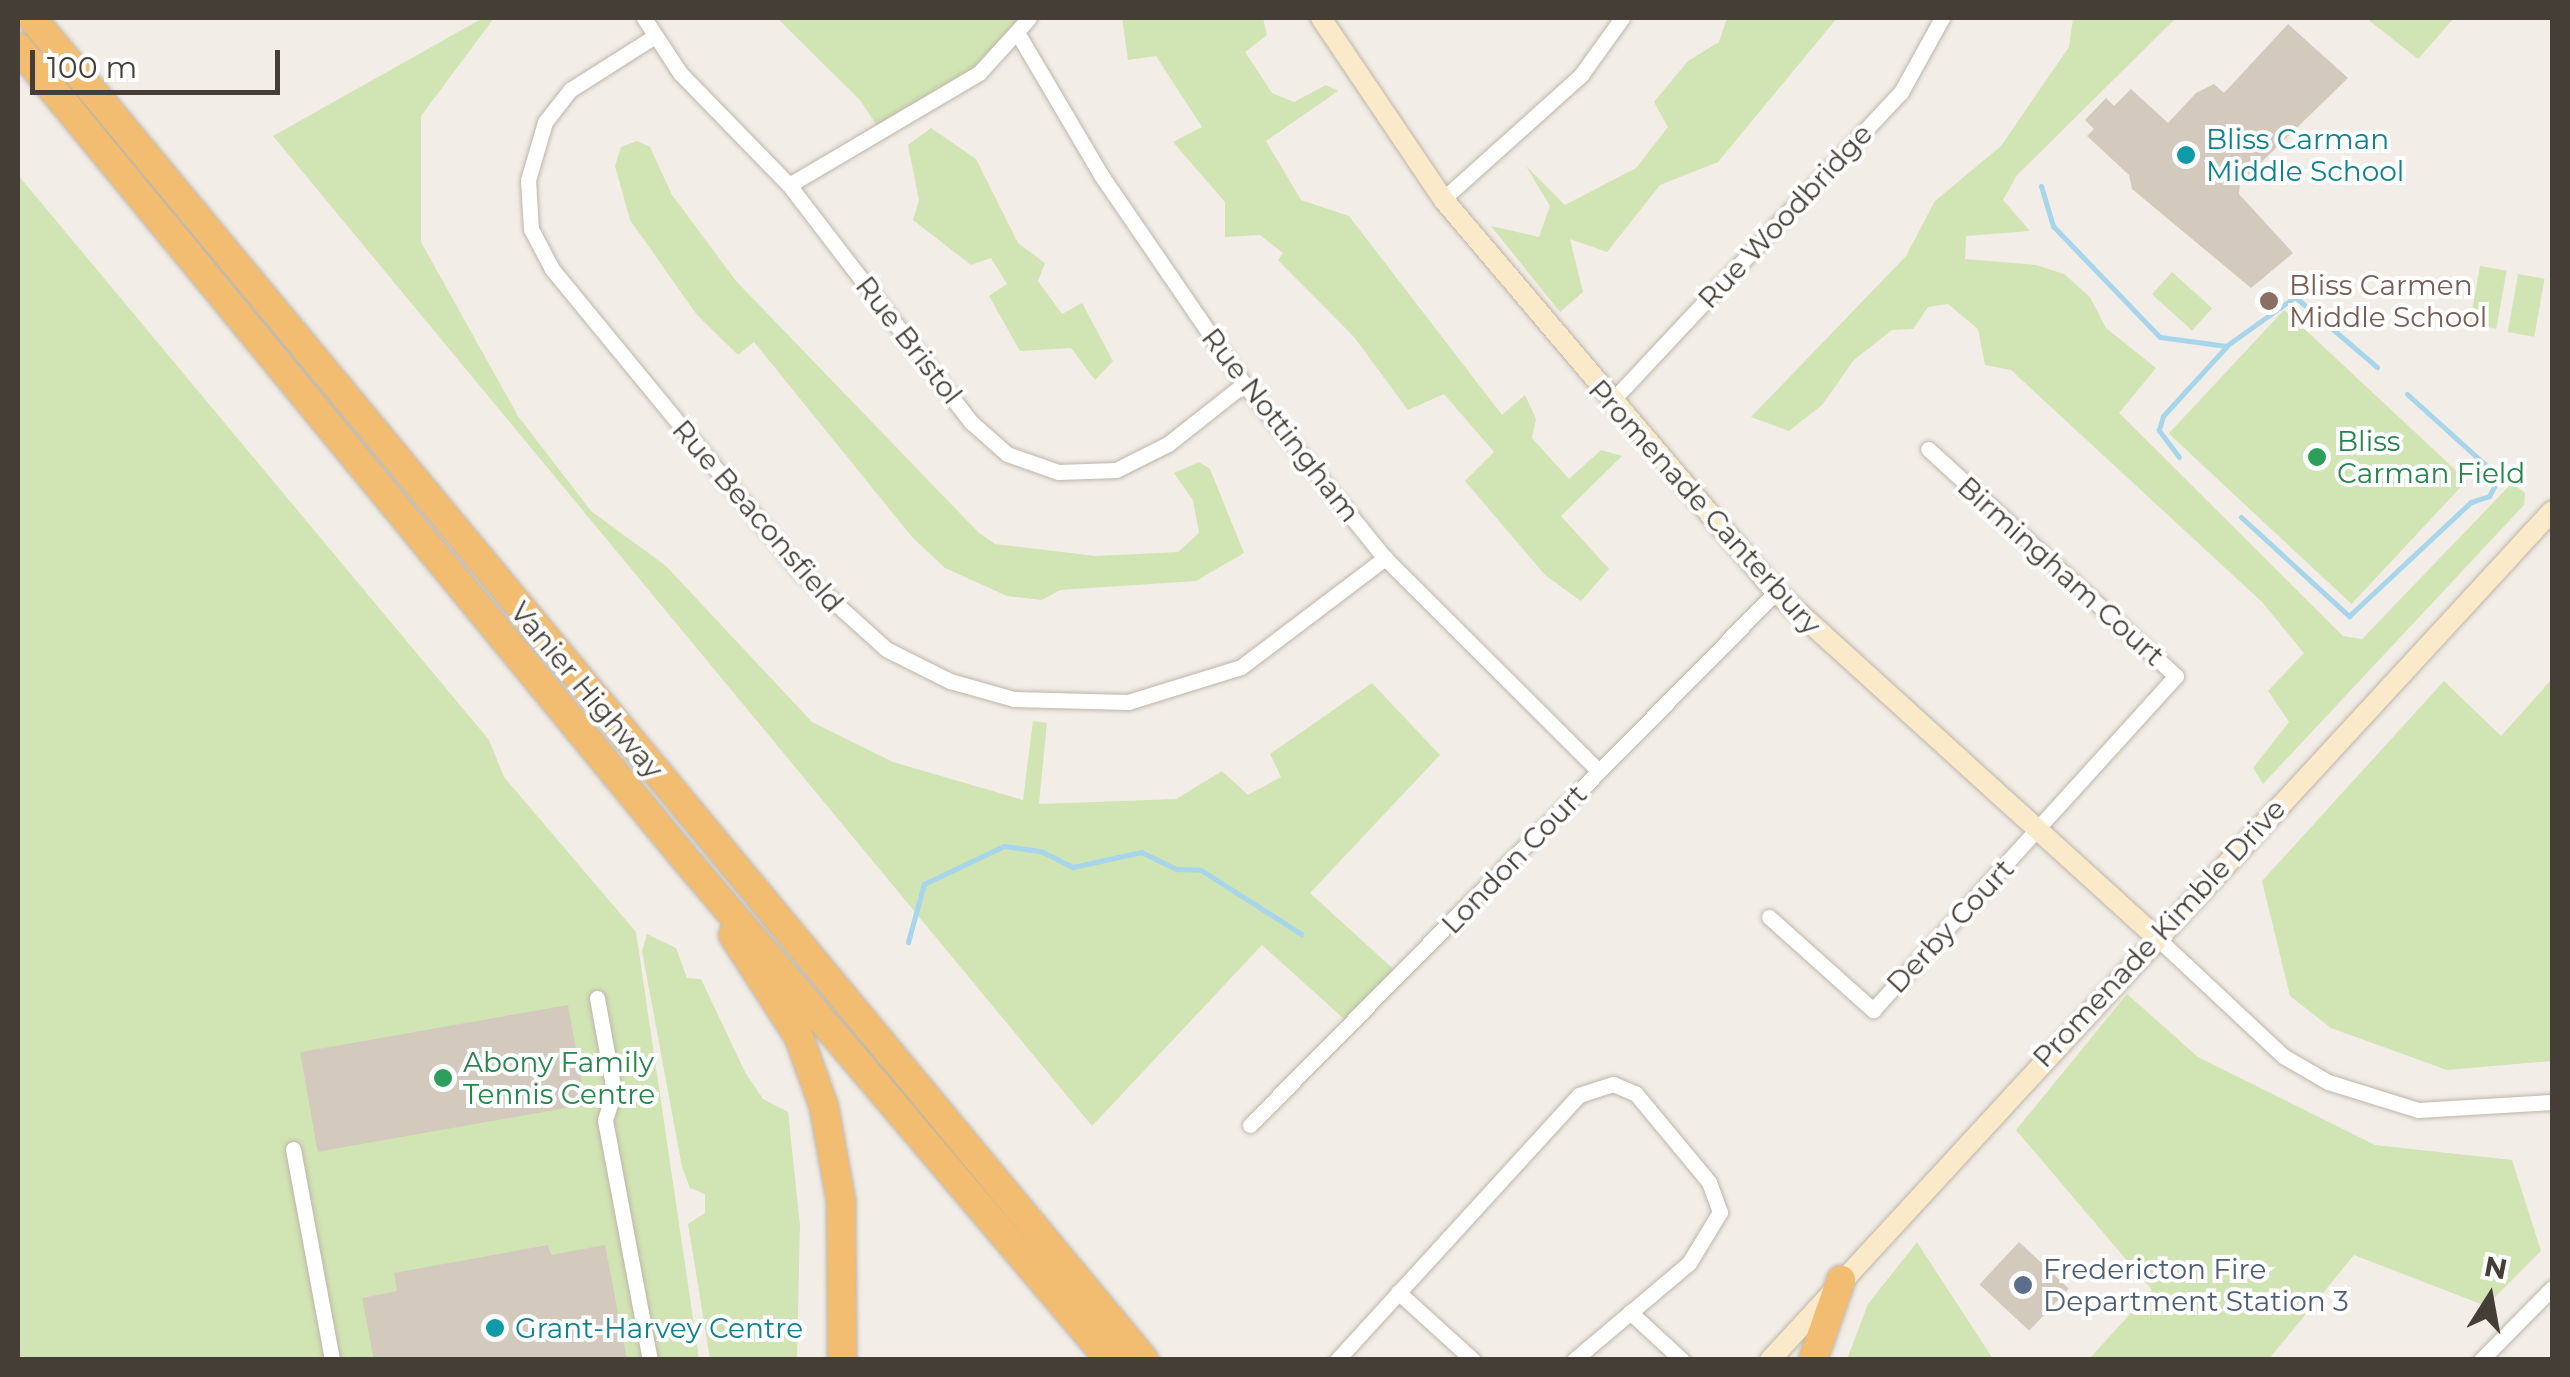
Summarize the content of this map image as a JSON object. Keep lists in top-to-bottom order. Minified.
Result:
{"streets":{"highway":["Vanier Highway"],"street":["Rue Woodbridge","Rue Bristol","Rue Nottingham","Promenade Canterbury","Rue Beaconsfield","Birmingham Court","London Court","Derby Court","Promenade Kimble Drive"]},"crossings":[["Rue Woodbridge","Promenade Canterbury"],["Rue Bristol","Rue Nottingham"],["Rue Bristol","Rue Beaconsfield"],["Rue Nottingham","Rue Beaconsfield"],["Rue Nottingham","London Court"],["Promenade Canterbury","Birmingham Court"],["Promenade Canterbury","London Court"],["Promenade Canterbury","Derby Court"],["Promenade Canterbury","Promenade Kimble Drive"],["Birmingham Court","Derby Court"]],"places":["Bliss Carman Middle School","Bliss Carmen Middle School","Bliss Carman Field","Abony Family Tennis Centre","Fredericton Fire Department Station 3","Grant-Harvey Centre"],"scale_bar":"100 m","north":"top"}
